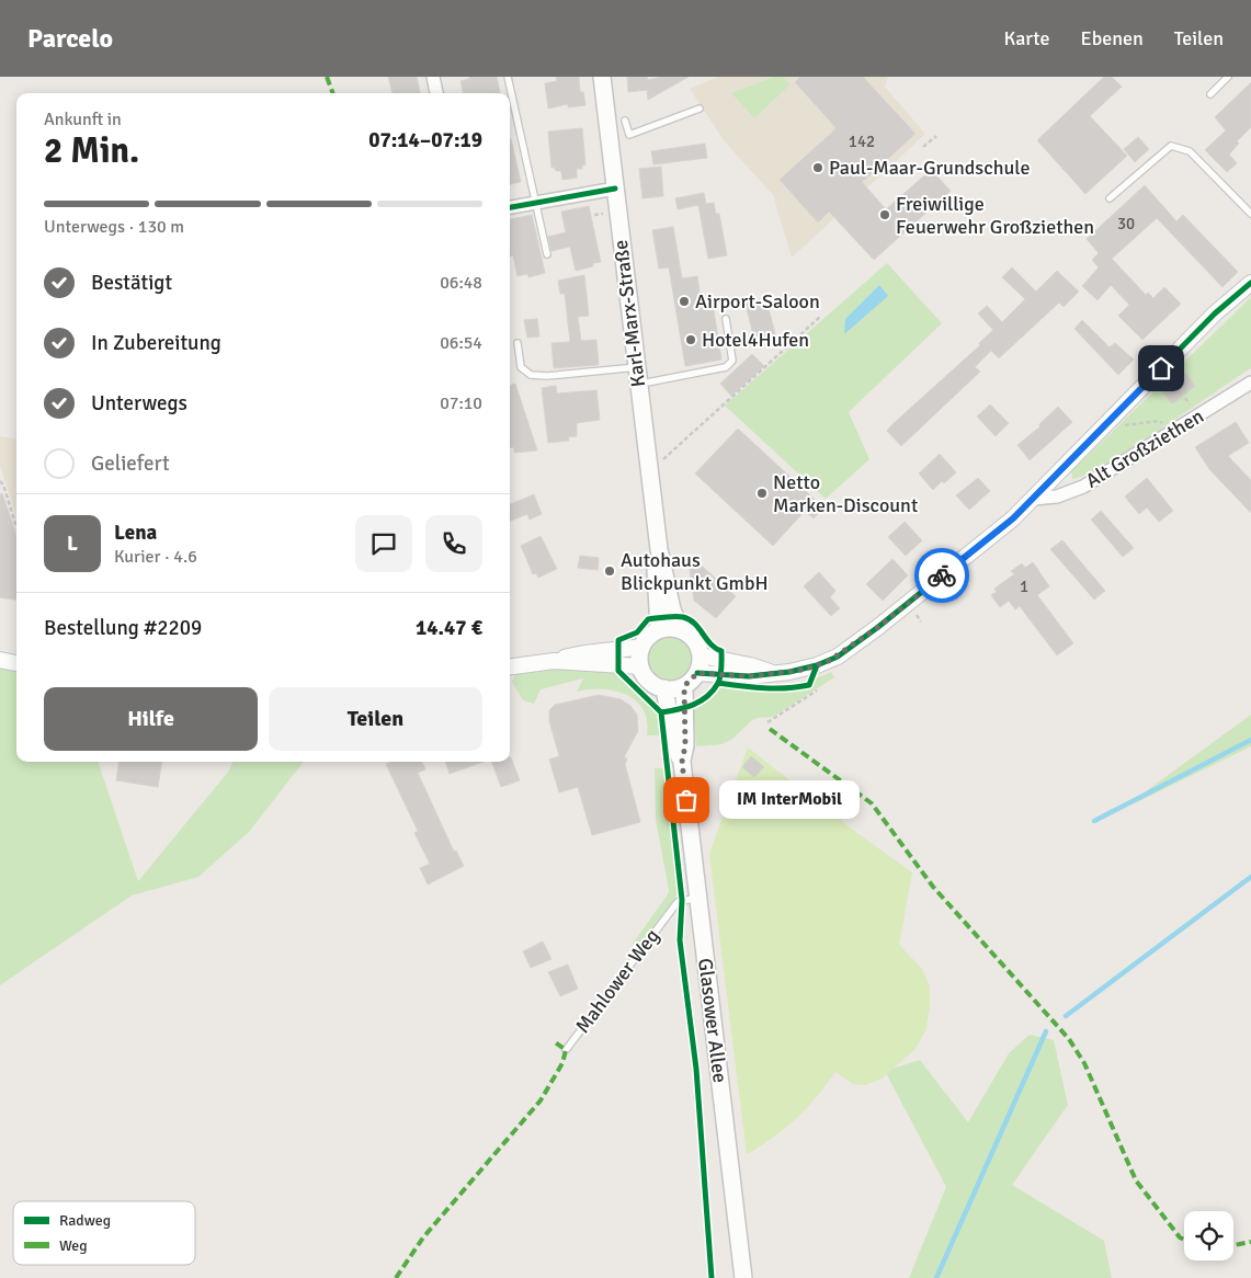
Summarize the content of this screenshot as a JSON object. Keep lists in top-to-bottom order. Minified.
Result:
{"streets":{"main road":["Karl-Marx-Straße","Glasower Allee"],"street":["Alt Großziethen"],"lane":["Mahlower Weg"]},"crossings":[["Karl-Marx-Straße","Alt Großziethen"],["Karl-Marx-Straße","Glasower Allee"],["Alt Großziethen","Glasower Allee"],["Mahlower Weg","Glasower Allee"]],"places":["Paul-Maar-Grundschule","Freiwillige Feuerwehr Großziethen","Airport-Saloon","Hotel4Hufen","Netto Marken-Discount","Autohaus Blickpunkt GmbH","IM InterMobil"],"house_numbers":["142","30","1"],"legend":["Radweg","Weg"],"page":{"header":"Parcelo","nav":["Karte","Ebenen","Teilen"],"heading":["2 Min.","Ankunft in","07:14–07:19"],"panel":["Lena","Kurier · 4.6","Bestellung #2209","14.47 €"],"bar":"Unterwegs · 130 m","list":[["Bestätigt","06:48"],["In Zubereitung","06:54"],["Unterwegs","07:10"],"Geliefert"],"round":"L","buttons":["Hilfe","Teilen"],"bubble":"IM InterMobil"}}
